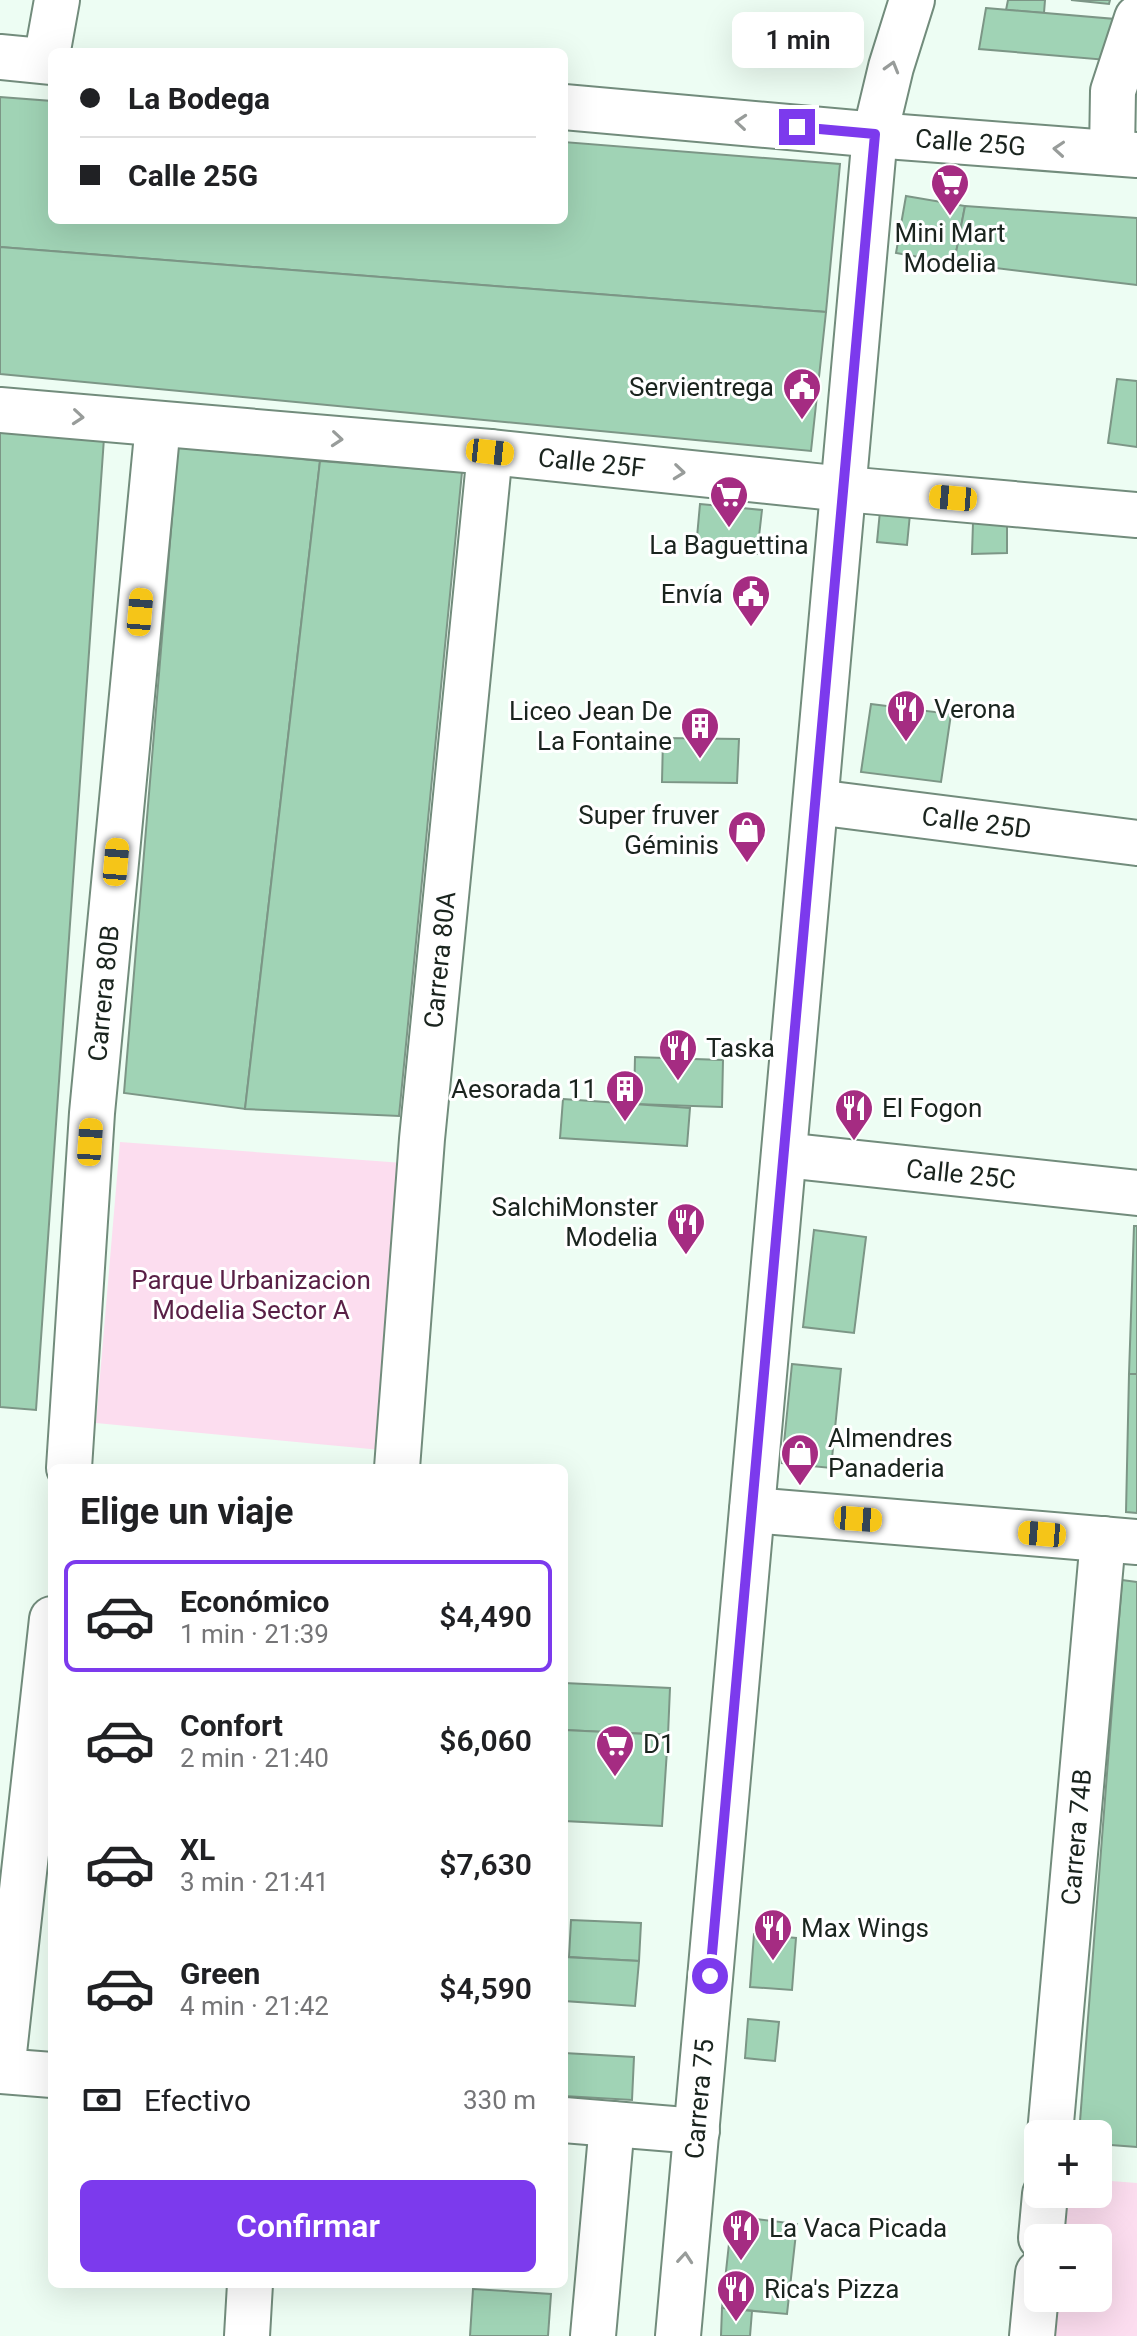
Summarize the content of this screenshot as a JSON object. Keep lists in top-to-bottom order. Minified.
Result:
{"streets":{"street":["Calle 25G","Calle 25F","Calle 25D","Carrera 80A","Carrera 80B","Calle 25C","Carrera 74B","Carrera 75"]},"crossings":[["Calle 25G","Carrera 75"],["Calle 25F","Carrera 80A"],["Calle 25F","Carrera 80B"],["Calle 25F","Carrera 75"],["Calle 25D","Carrera 75"],["Calle 25C","Carrera 75"]],"one_way":["Calle 25G","Calle 25F"],"parks":["Parque Urbanizacion Modelia Sector A"],"places":{"supermarket":["Mini Mart Modelia","La Baguettina","D1"],"public building":["Servientrega","Envía"],"restaurant":["Verona","Taska","El Fogon","SalchiMonster Modelia","Max Wings","La Vaca Picada","Rica's Pizza"],"building":["Liceo Jean De La Fontaine","Aesorada 11"],"shop":["Super fruver Géminis","Almendres Panaderia"]},"page":{"bubble":"1 min","banner":["La Bodega","Calle 25G"],"heading":"Elige un viaje","list":[{"name":"Económico","note":"1 min · 21:39","value":"$4,490"},{"name":"Confort","note":"2 min · 21:40","value":"$6,060"},{"name":"XL","note":"3 min · 21:41","value":"$7,630"},{"name":"Green","note":"4 min · 21:42","value":"$4,590"}],"pay":["Efectivo","330 m"],"map_buttons":["+","−"],"buttons":"Confirmar"}}
